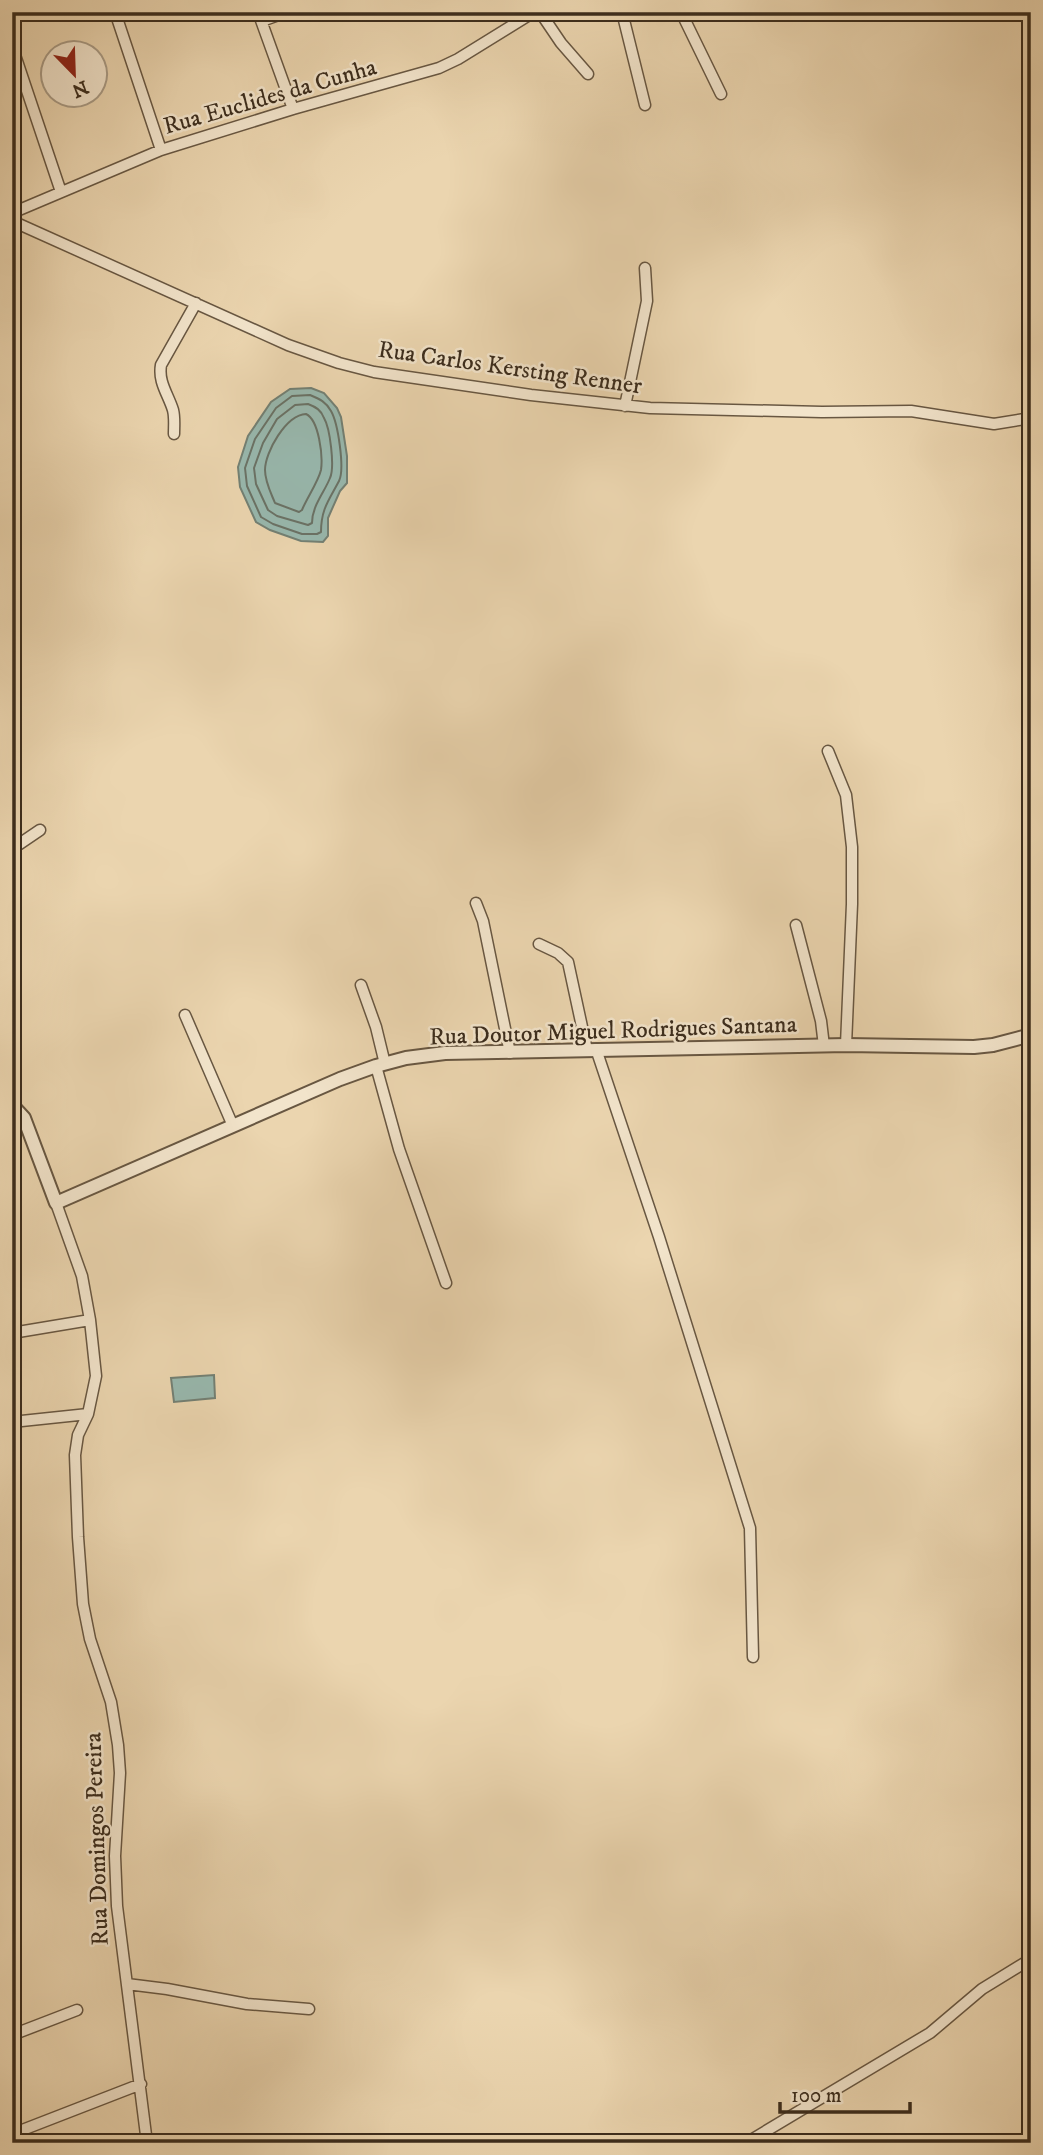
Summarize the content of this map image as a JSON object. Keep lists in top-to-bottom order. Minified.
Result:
{"streets":{"street":["Rua Euclides da Cunha","Rua Carlos Kersting Renner","Rua Doutor Miguel Rodrigues Santana","Rua Domingos Pereira"]},"crossings":[["Rua Doutor Miguel Rodrigues Santana","Rua Domingos Pereira"]],"scale_bar":"100 m","north":"bottom right"}
